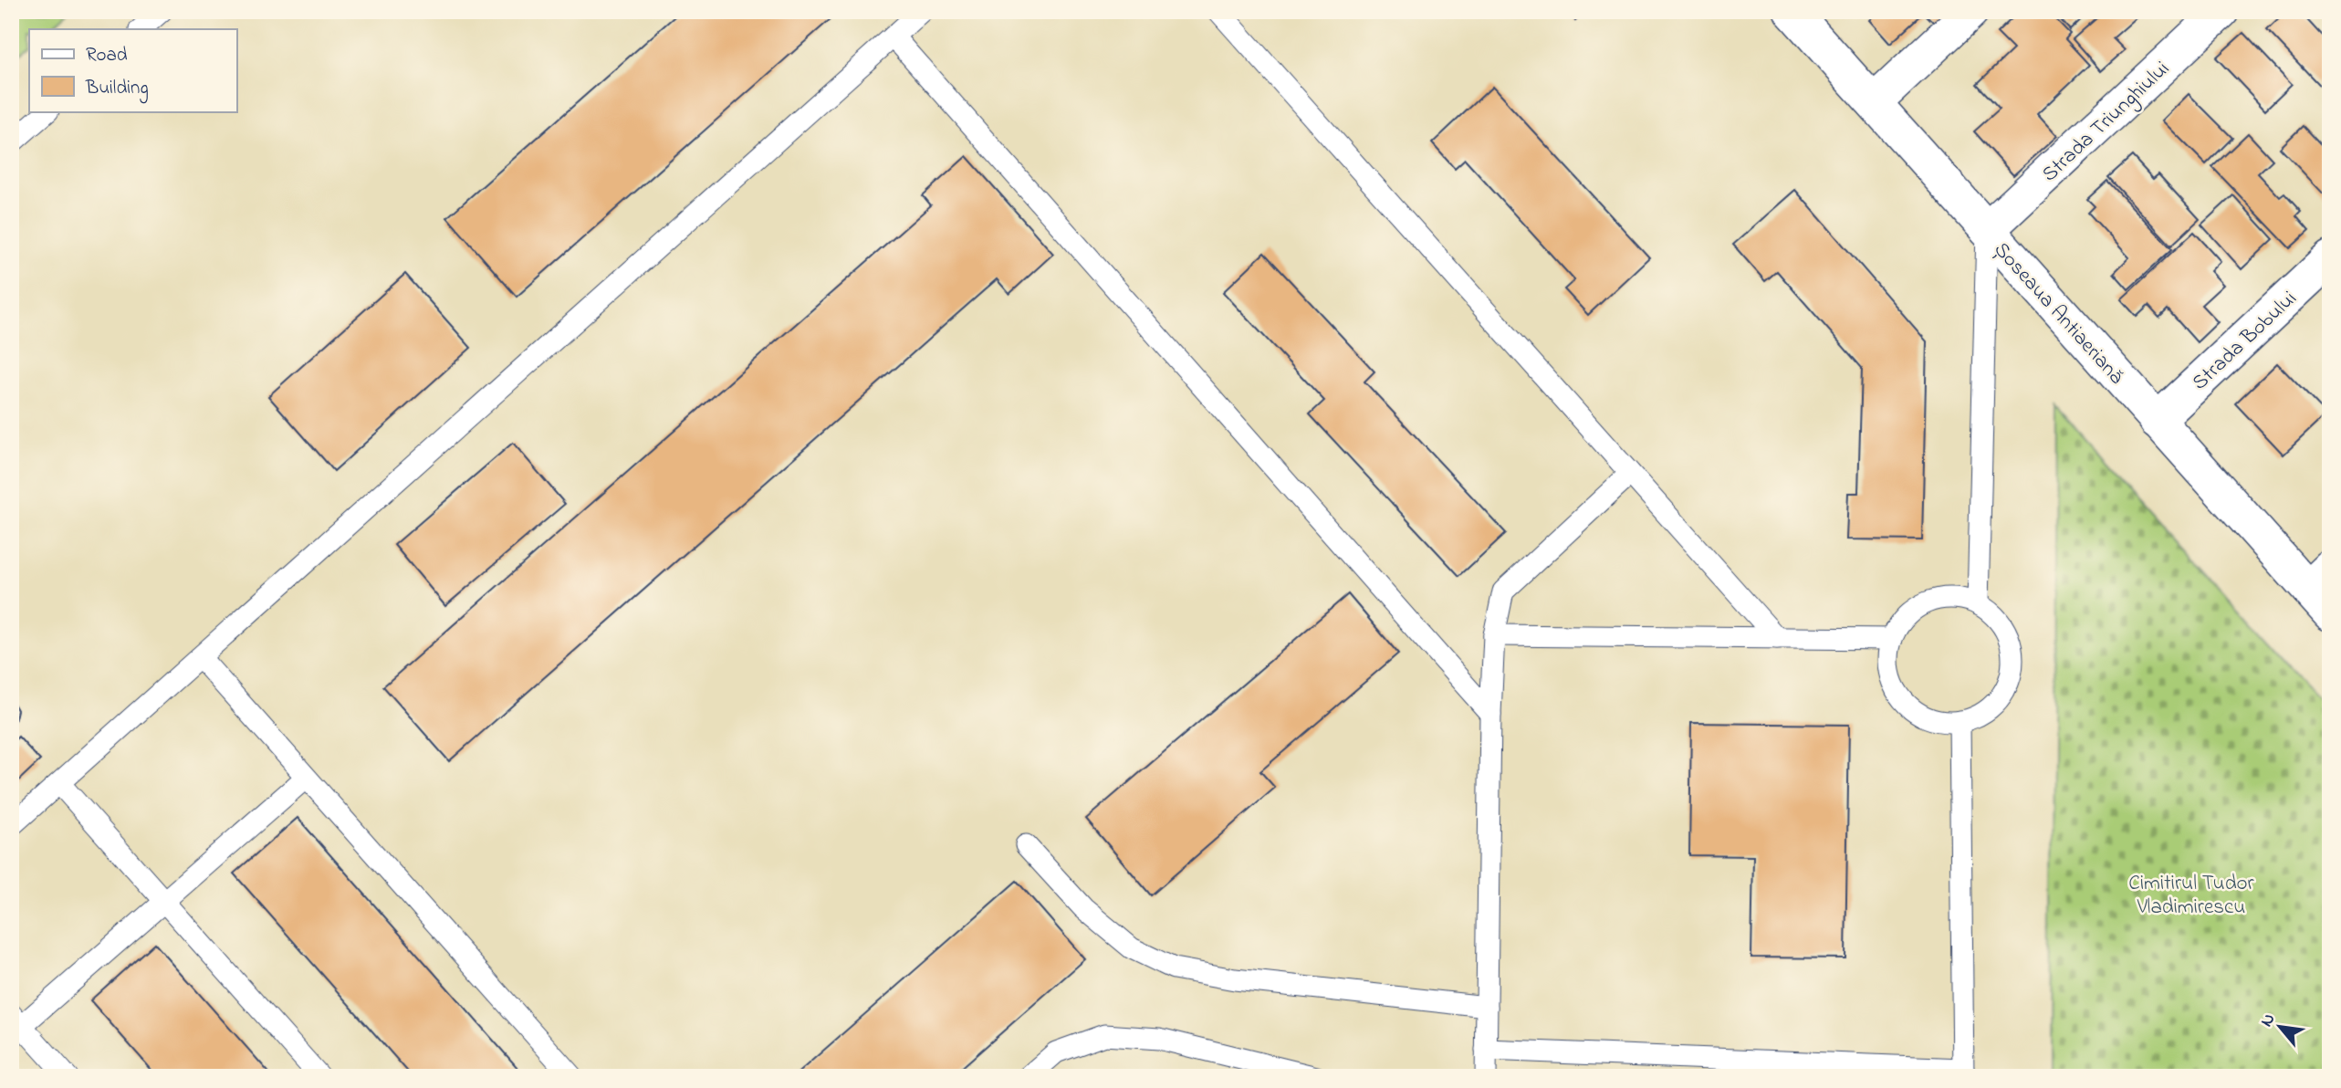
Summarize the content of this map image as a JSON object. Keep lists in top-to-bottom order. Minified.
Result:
{"streets":{"main road":["Strada Triunghiului","Șoseaua Antiaeriană","Strada Bobului"]},"crossings":[["Strada Triunghiului","Șoseaua Antiaeriană"],["Șoseaua Antiaeriană","Strada Bobului"]],"parks":["Cimitirul Tudor Vladimirescu"],"legend":["Road","Building"],"north":"top left"}
